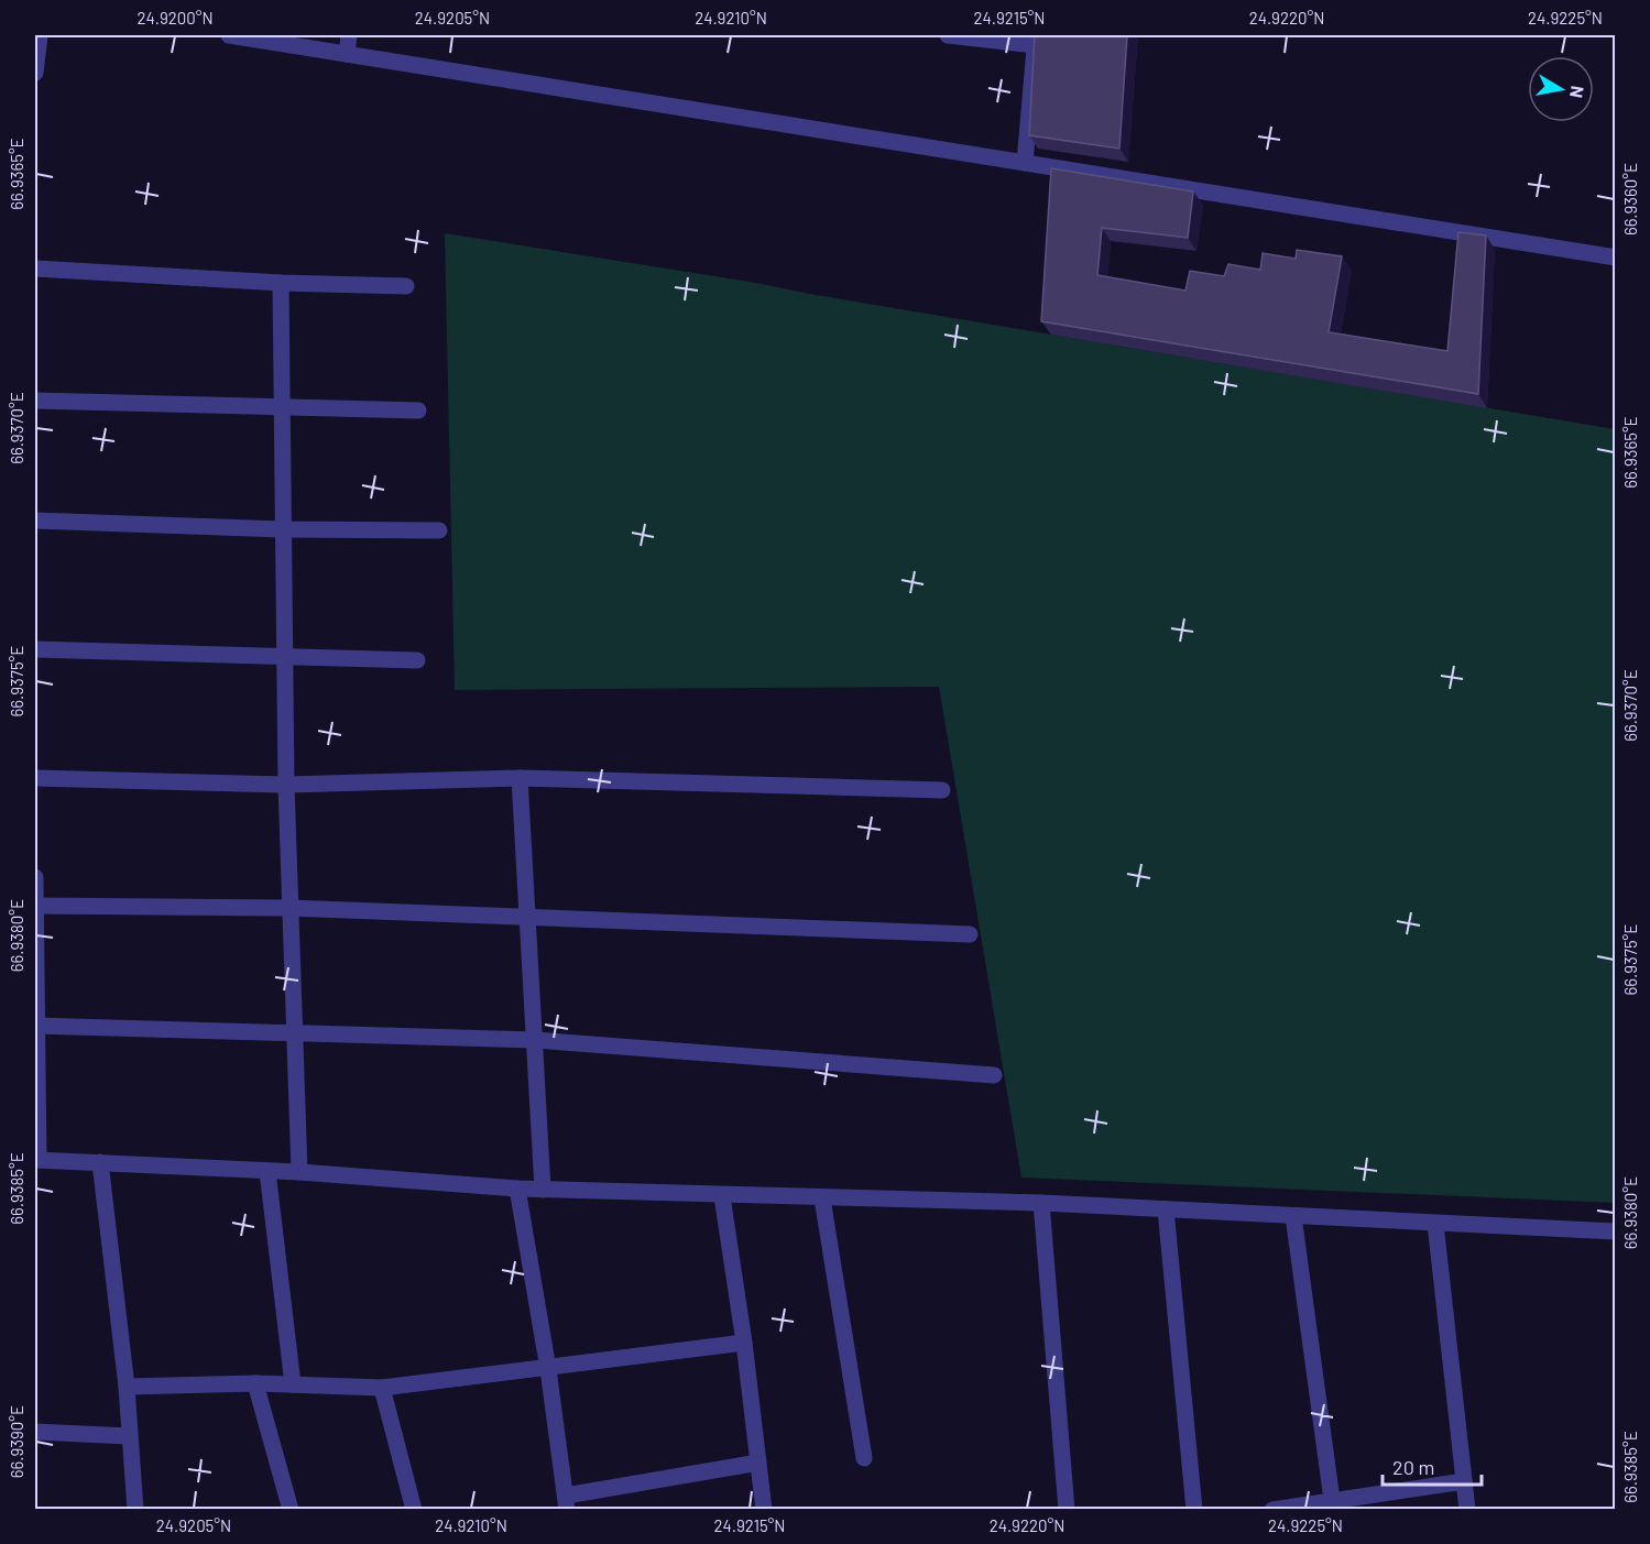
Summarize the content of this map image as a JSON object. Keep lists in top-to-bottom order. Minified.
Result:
{"scale_bar":"20 m","north":"right","coordinates":["24.9200°N","24.9205°N","24.9210°N","24.9215°N","24.9220°N","24.9225°N","66.9365°E","66.9360°E","66.9370°E","66.9375°E","66.9380°E","66.9385°E","66.9390°E"]}
